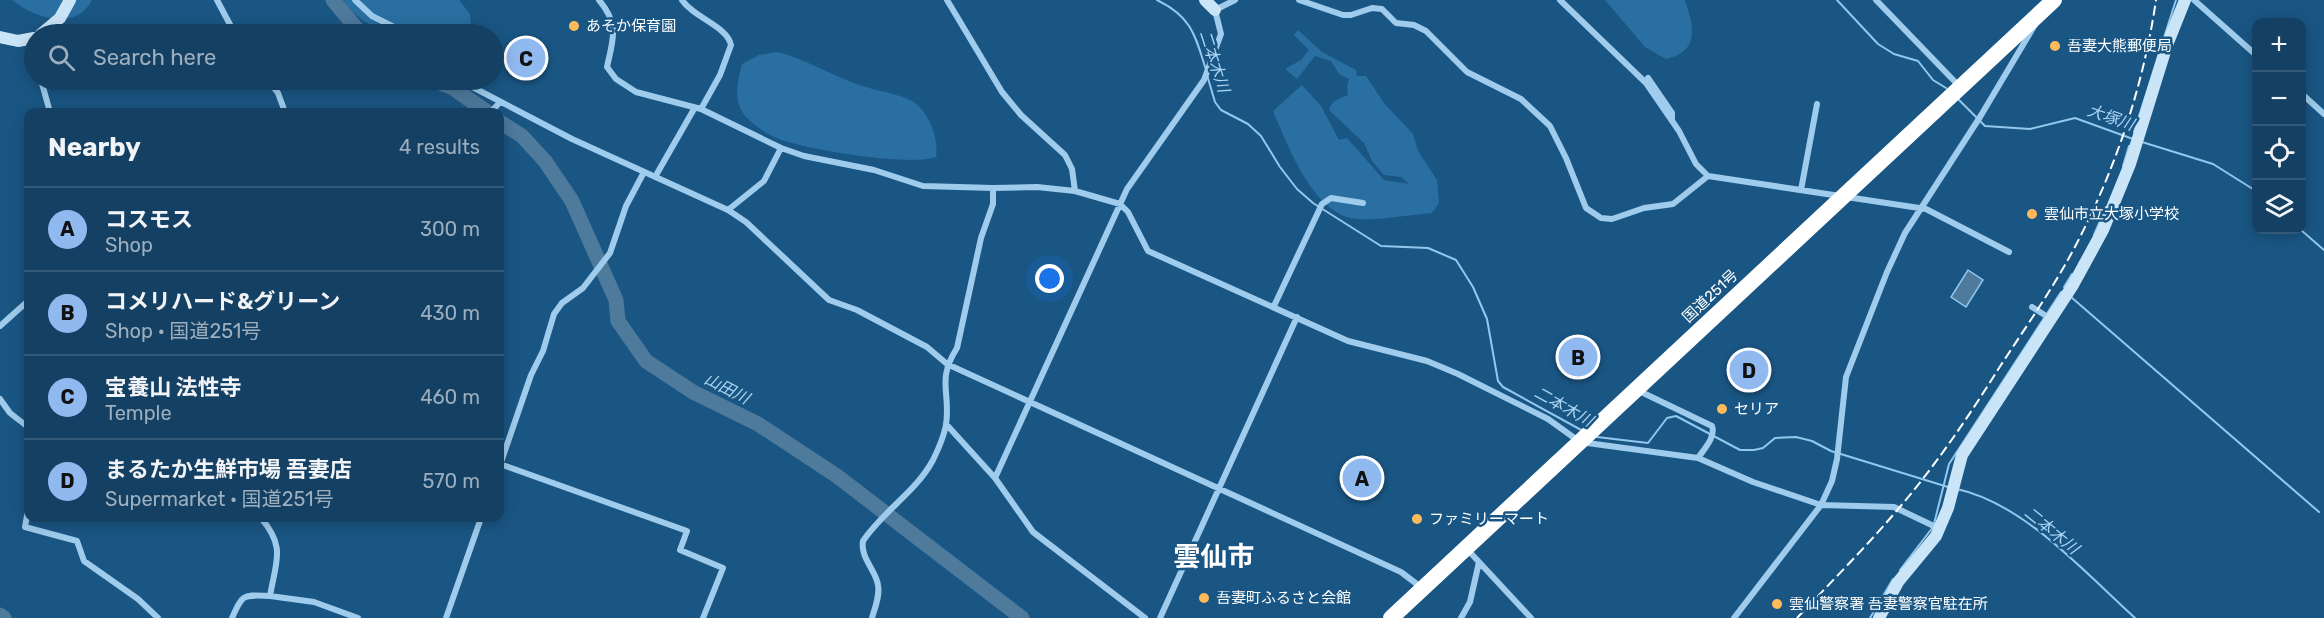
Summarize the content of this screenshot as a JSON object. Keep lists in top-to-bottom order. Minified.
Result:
{"streets":{"highway":["国道251号"]},"districts":["雲仙市"],"water":["二本木川","大塚川","山田川"],"places":["あそか保育園","吾妻大熊郵便局","雲仙市立大塚小学校","セリア","ファミリーマート","吾妻町ふるさと会館","雲仙警察署 吾妻警察官駐在所"],"page":{"map_buttons":["+","−"],"search":"Search here","pins":["C","B","D","A"],"heading":["Nearby","4 results"],"list":[{"mark":"A","name":"コスモス","note":"Shop","value":"300 m"},{"mark":"B","name":"コメリハード&グリーン","note":"Shop · 国道251号","value":"430 m"},{"mark":"C","name":"宝養山 法性寺","note":"Temple","value":"460 m"},{"mark":"D","name":"まるたか生鮮市場 吾妻店","note":"Supermarket · 国道251号","value":"570 m"}]}}
